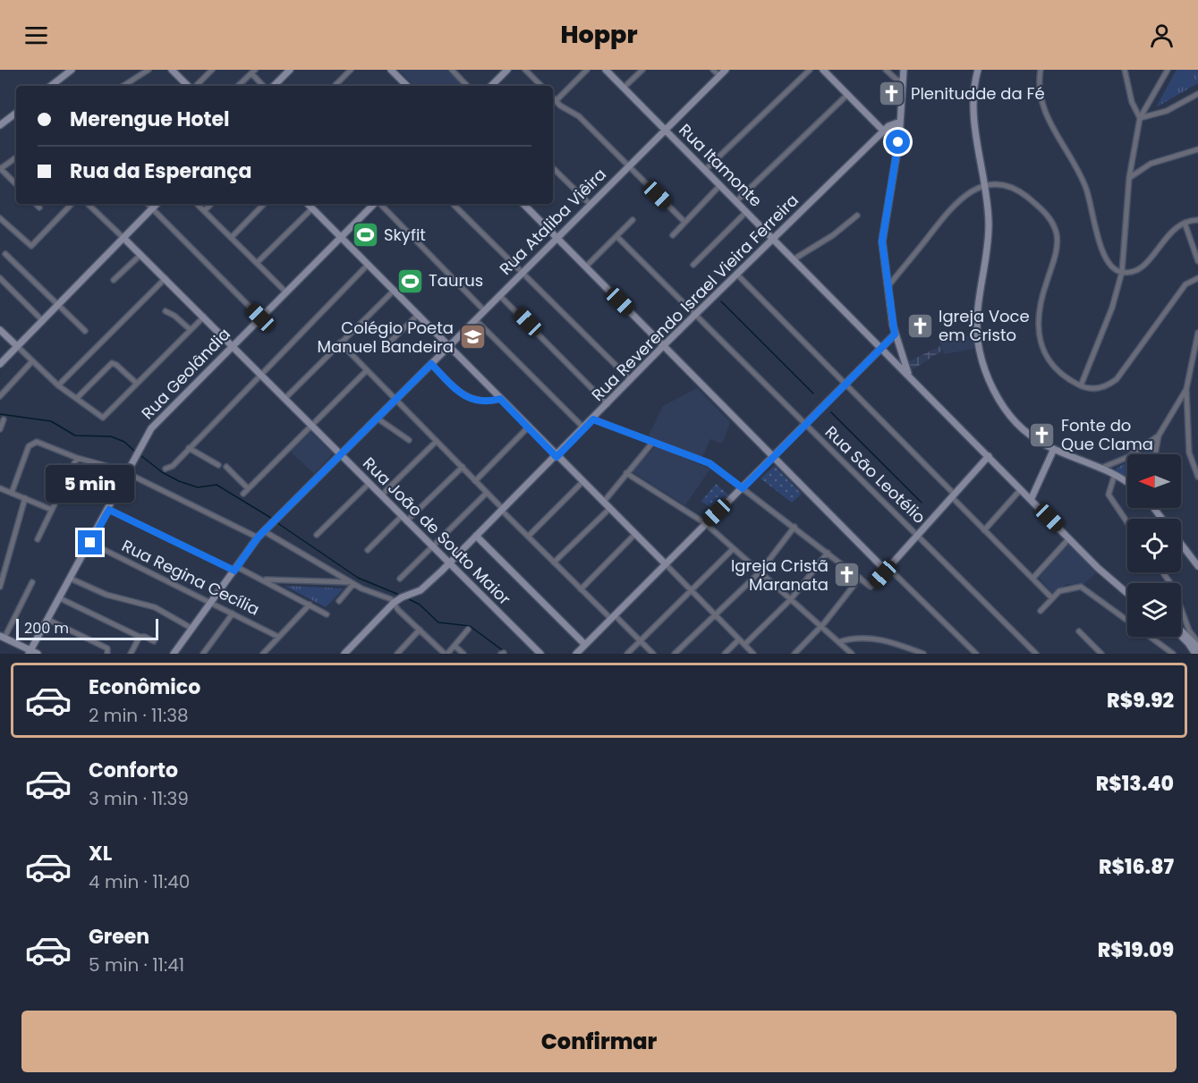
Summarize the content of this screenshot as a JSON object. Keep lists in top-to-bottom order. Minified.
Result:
{"streets":{"street":["Rua Itamonte","Rua Ataliba Viêira","Rua Reverendo Israel Vieira Ferreira","Rua Geolândia","Rua São Leotélio","Rua João de Souto Maior","Rua Regina Cecília"]},"crossings":[["Rua Itamonte","Rua Ataliba Viêira"],["Rua Itamonte","Rua Reverendo Israel Vieira Ferreira"],["Rua Ataliba Viêira","Rua João de Souto Maior"],["Rua Ataliba Viêira","Rua Regina Cecília"],["Rua Reverendo Israel Vieira Ferreira","Rua São Leotélio"],["Rua Reverendo Israel Vieira Ferreira","Rua João de Souto Maior"],["Rua Geolândia","Rua João de Souto Maior"],["Rua Geolândia","Rua Regina Cecília"]],"places":{"church":["Plenitudde da Fé","Igreja Voce em Cristo","Fonte do Que Clama","Igreja Cristã Maranata"],"sports":["Skyfit","Taurus"],"school or university":["Colégio Poeta Manuel Bandeira"]},"scale_bar":"200 m","north":"left","page":{"header":"Hoppr","banner":["Merengue Hotel","Rua da Esperança"],"bubble":"5 min","scale":"200 m","list":[{"name":"Econômico","note":"2 min · 11:38","value":"R$9.92"},{"name":"Conforto","note":"3 min · 11:39","value":"R$13.40"},{"name":"XL","note":"4 min · 11:40","value":"R$16.87"},{"name":"Green","note":"5 min · 11:41","value":"R$19.09"}],"buttons":"Confirmar"}}
